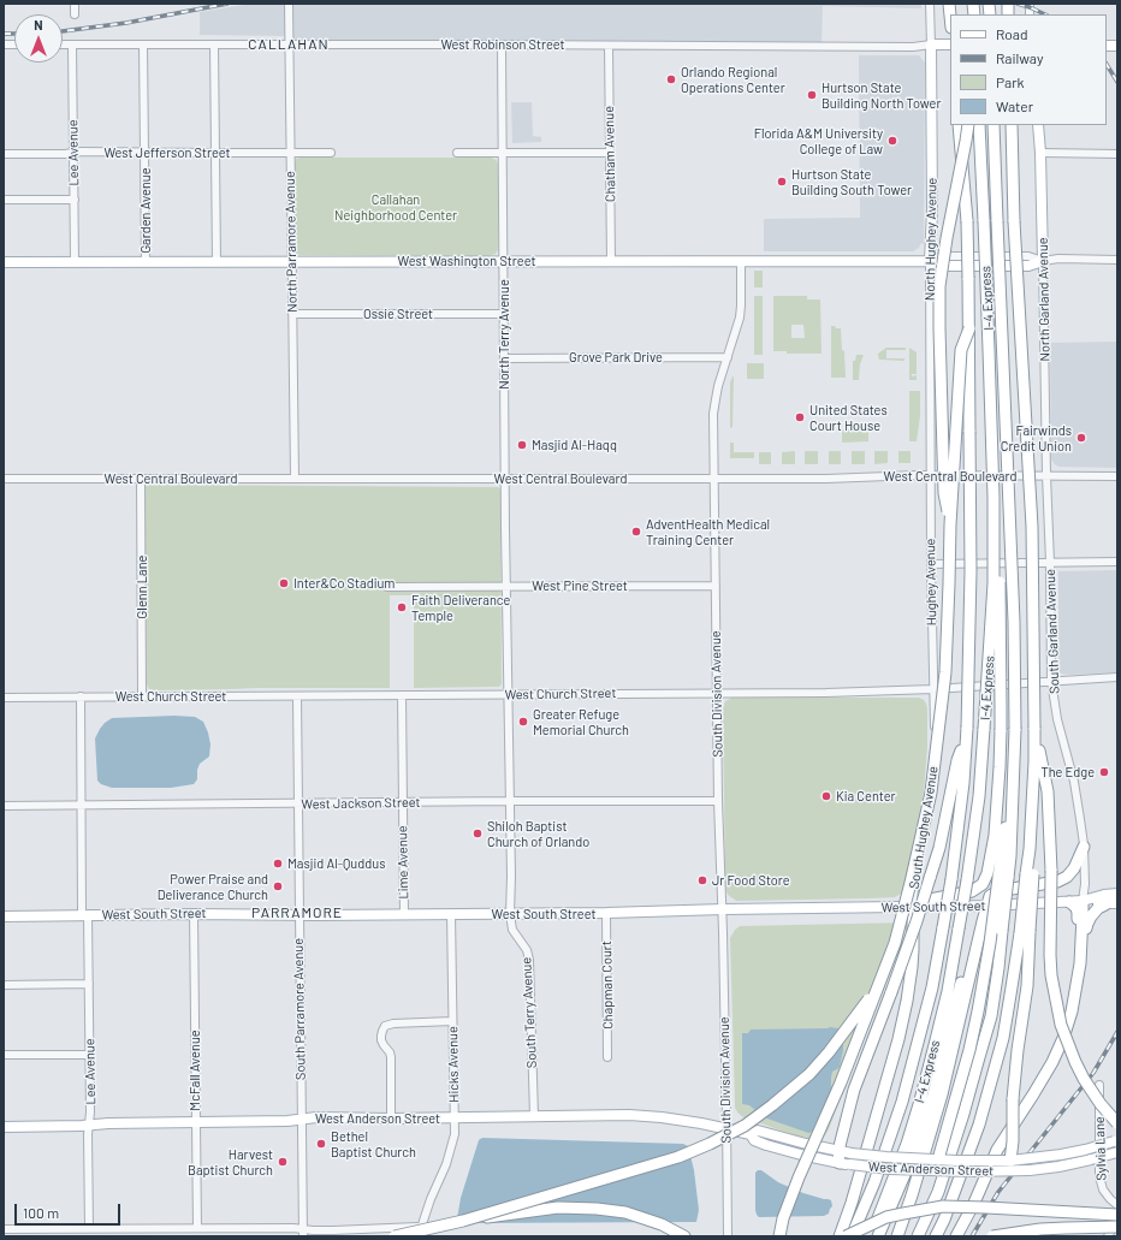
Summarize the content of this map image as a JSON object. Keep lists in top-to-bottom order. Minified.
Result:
{"streets":{"highway":["I-4 Express"],"main road":["West Robinson Street","North Hughey Avenue","West Washington Street","North Garland Avenue","West South Street","West Anderson Street"],"street":["Lee Avenue","West Jefferson Street","Chatham Avenue","Garden Avenue","North Parramore Avenue","Ossie Street","North Terry Avenue","Grove Park Drive","West Central Boulevard","Hughey Avenue","West Pine Street","Glenn Lane","South Garland Avenue","West Church Street","South Division Avenue","West Jackson Street","South Hughey Avenue","Lime Avenue","Chapman Court","South Parramore Avenue","South Terry Avenue","Hicks Avenue","McFall Avenue","Sylvia Lane"]},"crossings":[["West Robinson Street","Lee Avenue"],["West Robinson Street","Chatham Avenue"],["West Robinson Street","Garden Avenue"],["West Robinson Street","North Hughey Avenue"],["West Robinson Street","North Parramore Avenue"],["West Robinson Street","North Terry Avenue"],["Lee Avenue","West Jefferson Street"],["Lee Avenue","West Washington Street"],["Lee Avenue","West Church Street"],["Lee Avenue","West Jackson Street"],["Lee Avenue","West South Street"],["Lee Avenue","West Anderson Street"],["West Jefferson Street","Garden Avenue"],["West Jefferson Street","North Parramore Avenue"],["Chatham Avenue","West Washington Street"],["Garden Avenue","West Washington Street"],["North Hughey Avenue","West Washington Street"],["North Hughey Avenue","West Central Boulevard"],["North Hughey Avenue","Hughey Avenue"],["North Parramore Avenue","West Washington Street"],["North Parramore Avenue","Ossie Street"],["North Parramore Avenue","West Central Boulevard"],["West Washington Street","North Garland Avenue"],["West Washington Street","North Terry Avenue"],["West Washington Street","South Division Avenue"],["North Garland Avenue","West Central Boulevard"],["North Garland Avenue","South Garland Avenue"],["Ossie Street","North Terry Avenue"],["North Terry Avenue","Grove Park Drive"],["North Terry Avenue","West Central Boulevard"],["North Terry Avenue","South Terry Avenue"],["Grove Park Drive","South Division Avenue"],["West Central Boulevard","Hughey Avenue"],["West Central Boulevard","Glenn Lane"],["West Central Boulevard","South Garland Avenue"],["West Central Boulevard","South Division Avenue"],["West Central Boulevard","South Terry Avenue"],["Hughey Avenue","West Church Street"],["Hughey Avenue","South Hughey Avenue"],["West Pine Street","South Division Avenue"],["West Pine Street","South Terry Avenue"],["Glenn Lane","West Church Street"],["South Garland Avenue","West Church Street"],["South Garland Avenue","West South Street"],["West Church Street","South Division Avenue"],["West Church Street","South Hughey Avenue"],["West Church Street","Lime Avenue"],["West Church Street","South Parramore Avenue"],["West Church Street","South Terry Avenue"],["South Division Avenue","West Jackson Street"],["South Division Avenue","West South Street"],["South Division Avenue","West Anderson Street"],["West Jackson Street","Lime Avenue"],["West Jackson Street","South Parramore Avenue"],["West Jackson Street","South Terry Avenue"],["South Hughey Avenue","West South Street"],["Lime Avenue","West South Street"],["West South Street","Chapman Court"],["West South Street","South Parramore Avenue"],["West South Street","South Terry Avenue"],["West South Street","Hicks Avenue"],["West South Street","McFall Avenue"],["South Parramore Avenue","West Anderson Street"],["South Terry Avenue","West Anderson Street"],["Hicks Avenue","West Anderson Street"],["McFall Avenue","West Anderson Street"]],"districts":["CALLAHAN","PARRAMORE"],"parks":["Callahan Neighborhood Center"],"places":["Orlando Regional Operations Center","Hurtson State Building North Tower","Florida A&M University College of Law","Hurtson State Building South Tower","United States Court House","Fairwinds Credit Union","Masjid Al-Haqq","AdventHealth Medical Training Center","Inter&Co Stadium","Faith Deliverance Temple","Greater Refuge Memorial Church","The Edge","Kia Center","Shiloh Baptist Church of Orlando","Masjid Al-Quddus","Jr Food Store","Power Praise and Deliverance Church","Bethel Baptist Church","Harvest Baptist Church"],"legend":["Road","Railway","Park","Water"],"scale_bar":"100 m","north":"top"}
